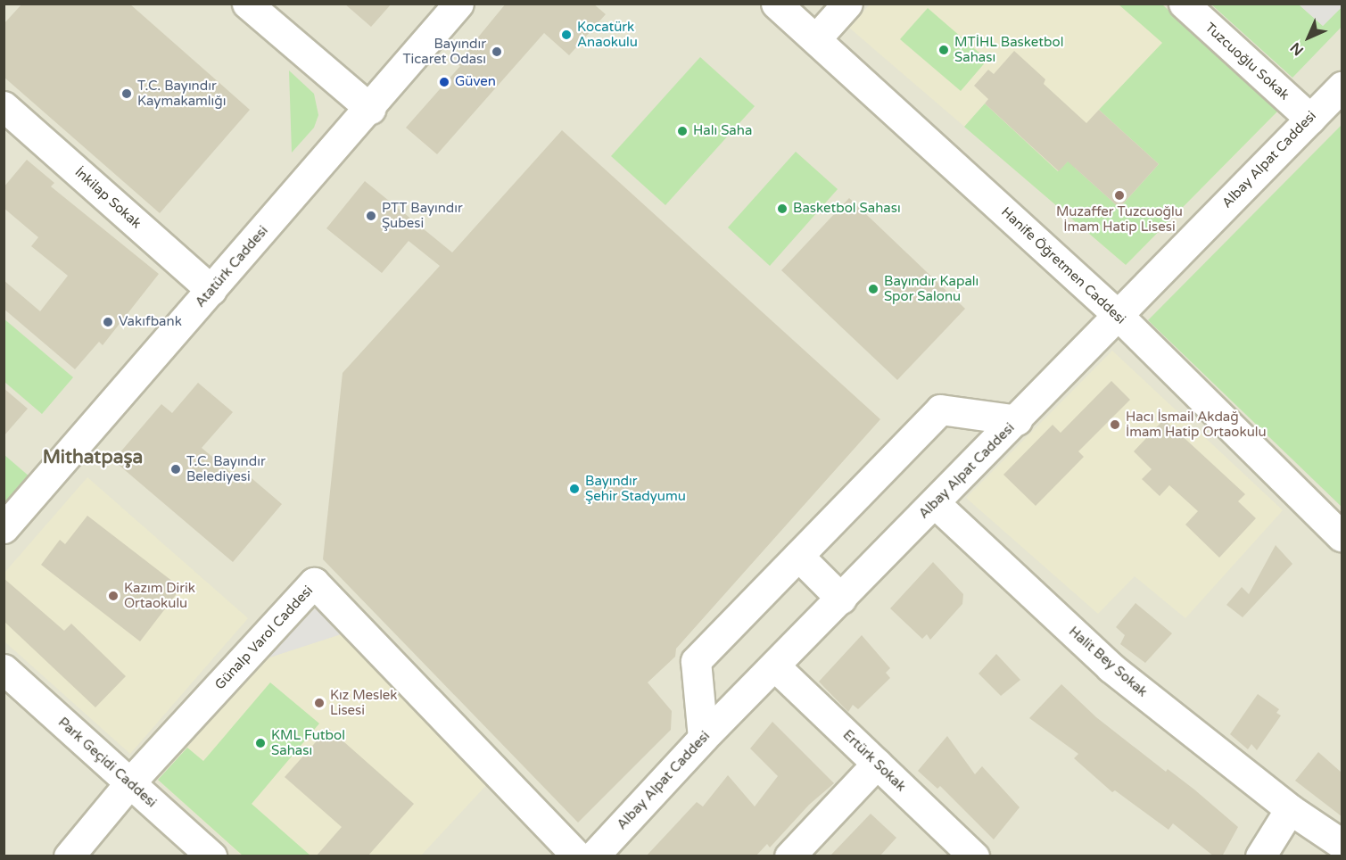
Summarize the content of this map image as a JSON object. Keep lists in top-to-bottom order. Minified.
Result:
{"streets":{"street":["Tuzcuoğlu Sokak","Albay Alpat Caddesi","İnkilap Sokak","Hanife Öğretmen Caddesi","Atatürk Caddesi","Günalp Varol Caddesi","Halit Bey Sokak","Ertürk Sokak","Park Geçidi Caddesi"]},"crossings":[["Tuzcuoğlu Sokak","Albay Alpat Caddesi"],["Albay Alpat Caddesi","Hanife Öğretmen Caddesi"],["Albay Alpat Caddesi","Halit Bey Sokak"],["Albay Alpat Caddesi","Ertürk Sokak"],["İnkilap Sokak","Atatürk Caddesi"],["Günalp Varol Caddesi","Park Geçidi Caddesi"]],"districts":["Mithatpaşa"],"places":["Kocatürk Anaokulu","MTİHL Basketbol Sahası","Bayındır Ticaret Odası","Güven","T.C. Bayındır Kaymakamlığı","Halı Saha","Muzaffer Tuzcuoğlu İmam Hatip Lisesi","Basketbol Sahası","PTT Bayındır Şubesi","Bayındır Kapalı Spor Salonu","Vakıfbank","Hacı İsmail Akdağ İmam Hatip Ortaokulu","T.C. Bayındır Belediyesi","Bayındır Şehir Stadyumu","Kazım Dirik Ortaokulu","Kız Meslek Lisesi","KML Futbol Sahası"],"north":"bottom left"}
